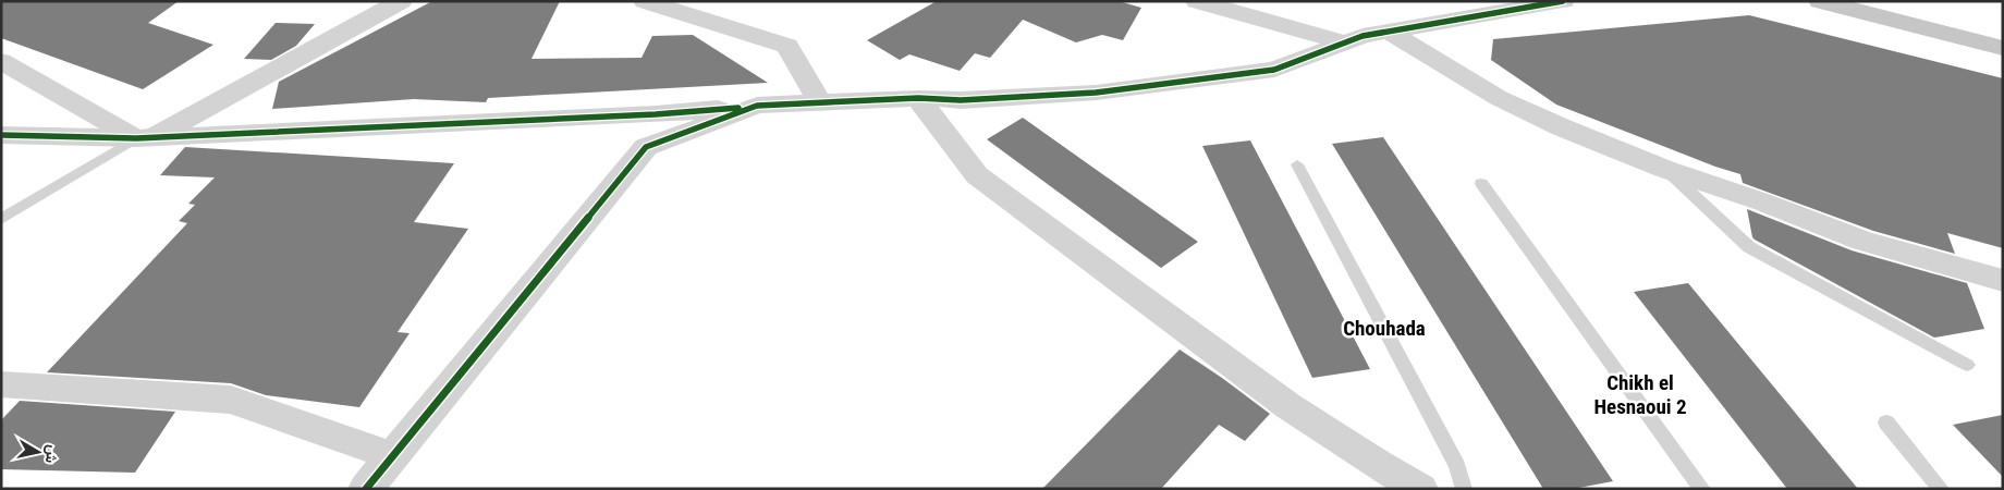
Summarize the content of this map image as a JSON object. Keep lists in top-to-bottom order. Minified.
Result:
{"districts":["Chouhada","Chikh el Hesnaoui 2"],"north":"right"}
